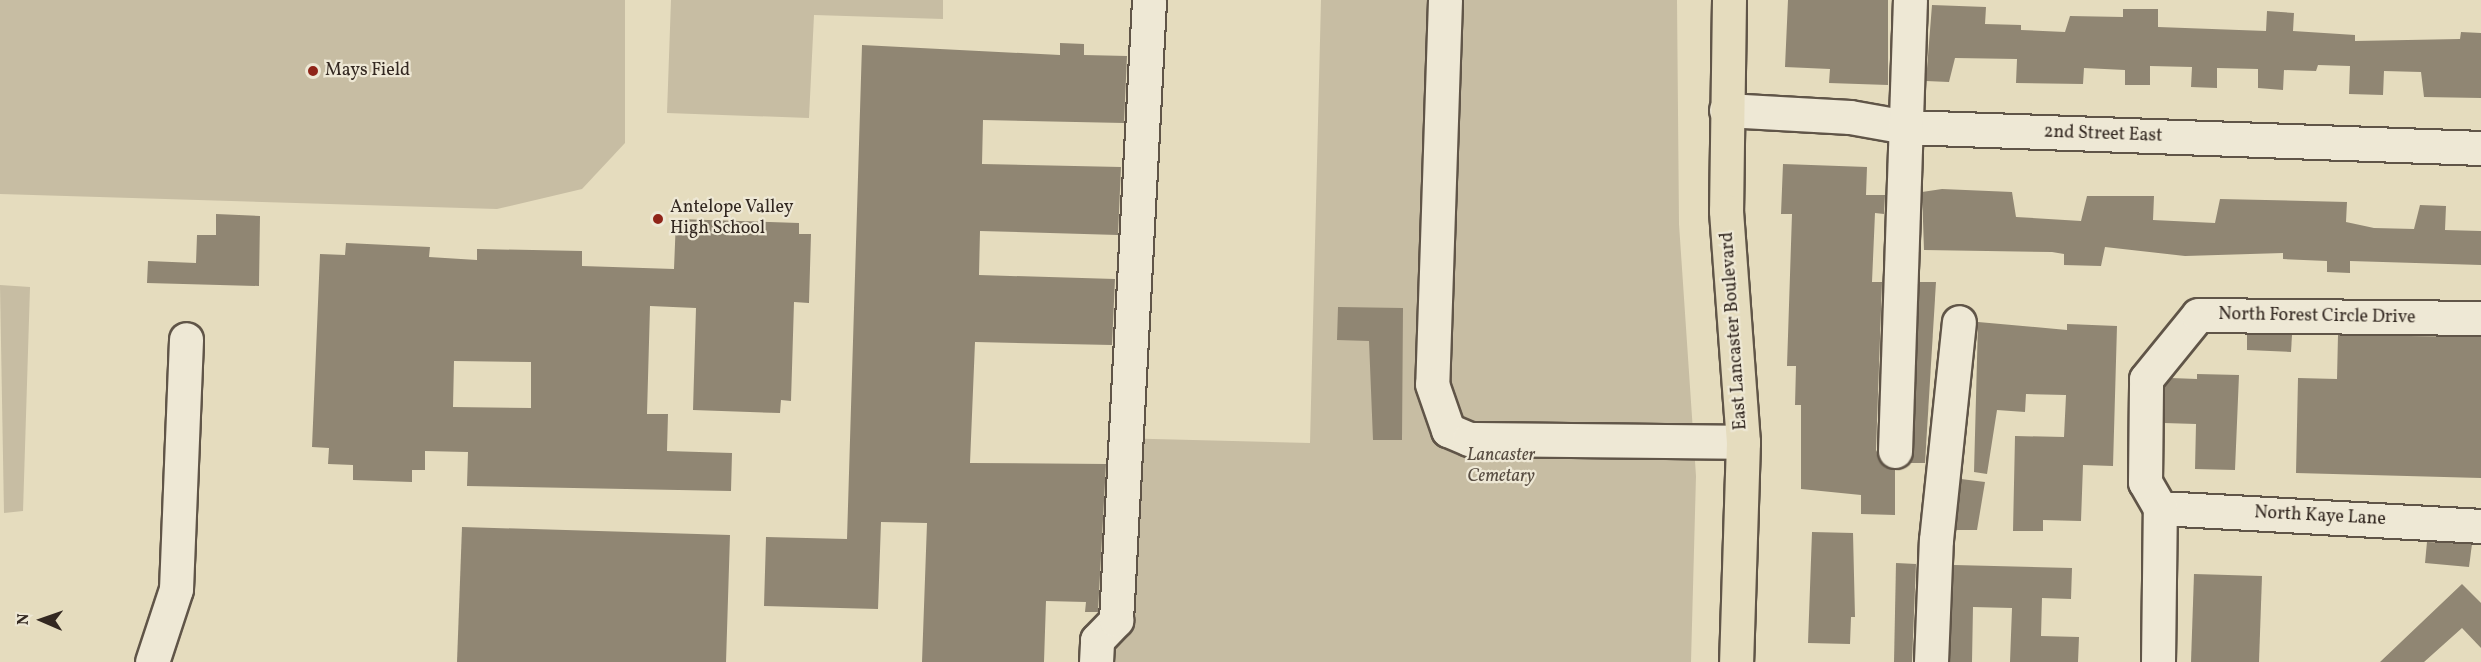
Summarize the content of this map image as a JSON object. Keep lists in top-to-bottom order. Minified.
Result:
{"streets":{"main road":["East Lancaster Boulevard"],"street":["2nd Street East","North Forest Circle Drive","North Kaye Lane"]},"crossings":[["2nd Street East","East Lancaster Boulevard"],["North Forest Circle Drive","North Kaye Lane"]],"parks":["Lancaster Cemetary"],"places":["Mays Field","Antelope Valley High School"],"north":"left"}
